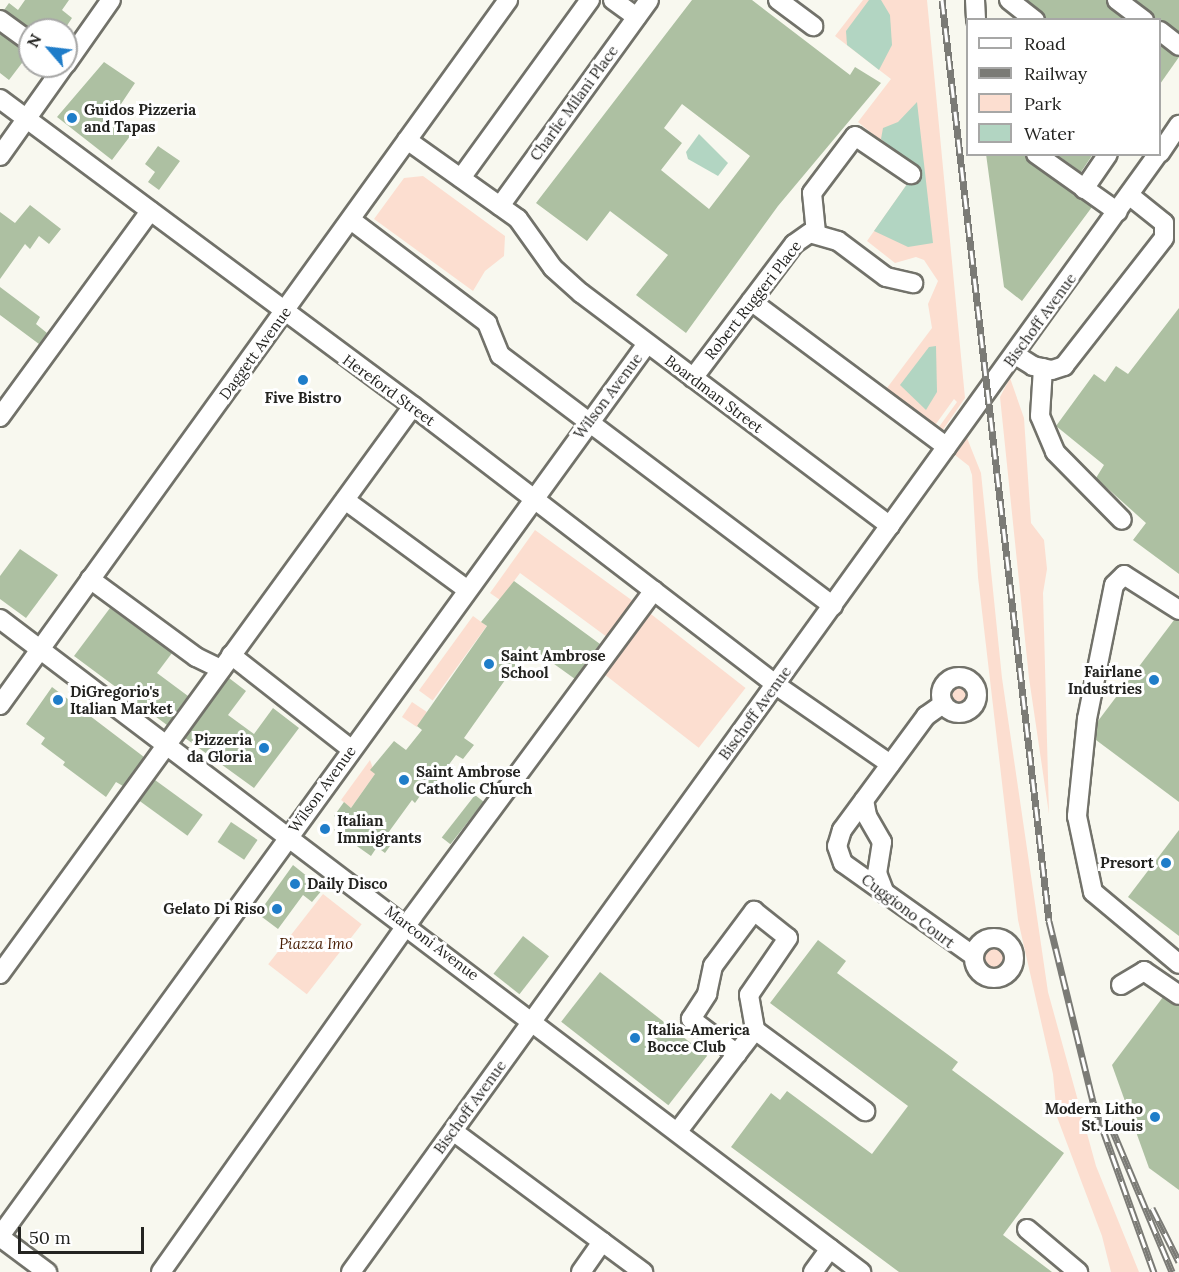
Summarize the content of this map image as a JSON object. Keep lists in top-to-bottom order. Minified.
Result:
{"streets":{"street":["Charlie Milani Place","Robert Ruggeri Place","Bischoff Avenue","Daggett Avenue","Hereford Street","Boardman Street","Wilson Avenue","Cuggiono Court","Marconi Avenue"]},"crossings":[["Charlie Milani Place","Boardman Street"],["Robert Ruggeri Place","Boardman Street"],["Bischoff Avenue","Hereford Street"],["Bischoff Avenue","Boardman Street"],["Bischoff Avenue","Marconi Avenue"],["Daggett Avenue","Hereford Street"],["Daggett Avenue","Boardman Street"],["Daggett Avenue","Marconi Avenue"],["Hereford Street","Wilson Avenue"],["Boardman Street","Wilson Avenue"],["Wilson Avenue","Marconi Avenue"]],"parks":["Piazza Imo"],"places":["Guidos Pizzeria and Tapas","Five Bistro","Saint Ambrose School","Fairlane Industries","DiGregorio's Italian Market","Pizzeria da Gloria","Saint Ambrose Catholic Church","Italian Immigrants","Presort","Daily Disco","Gelato Di Riso","Italia-America Bocce Club","Modern Litho St. Louis"],"legend":["Road","Railway","Park","Water"],"scale_bar":"50 m","north":"top left"}
